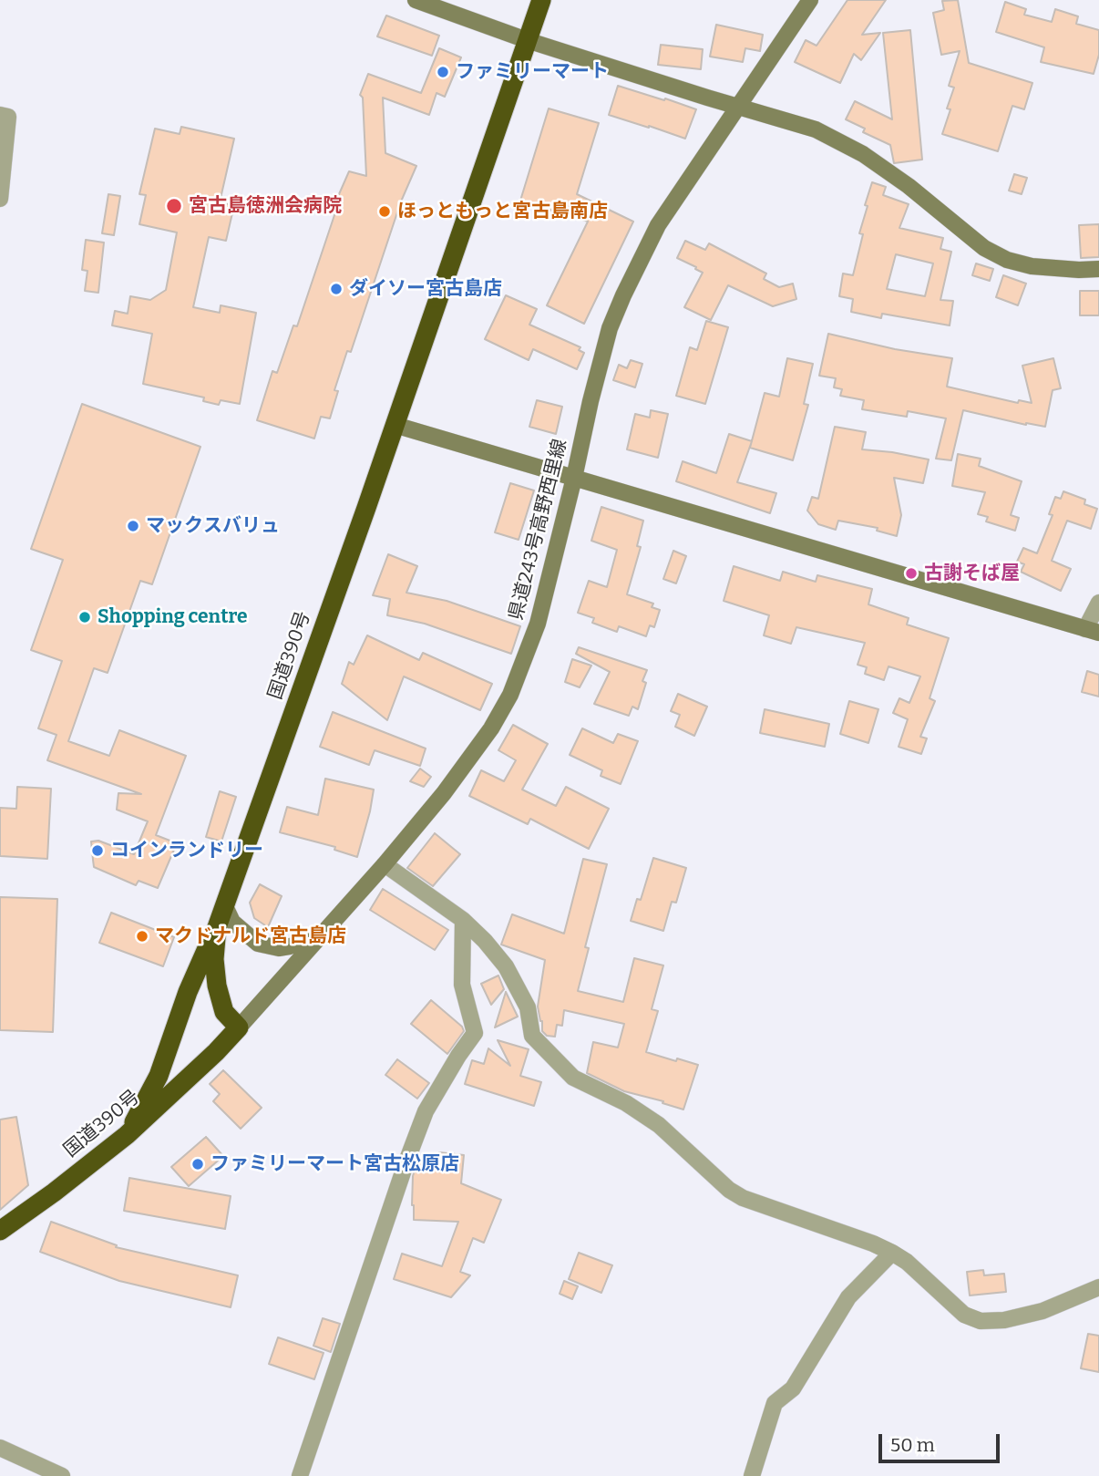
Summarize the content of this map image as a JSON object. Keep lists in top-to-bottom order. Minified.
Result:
{"streets":{"highway":["国道390号"],"street":["県道243号高野西里線"]},"crossings":[["県道243号高野西里線","国道390号"]],"places":["ファミリーマート","宮古島徳洲会病院","ほっともっと宮古島南店","ダイソー宮古島店","マックスバリュ","古謝そば屋","Shopping centre","コインランドリー","マクドナルド宮古島店","ファミリーマート宮古松原店"],"scale_bar":"50 m"}
